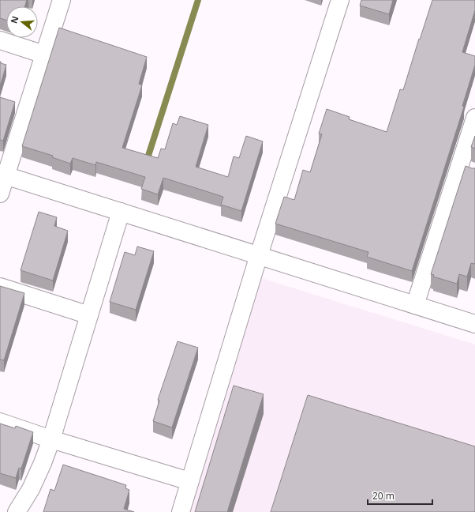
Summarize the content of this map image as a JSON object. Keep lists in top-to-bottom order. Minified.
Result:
{"scale_bar":"20 m","north":"left"}
